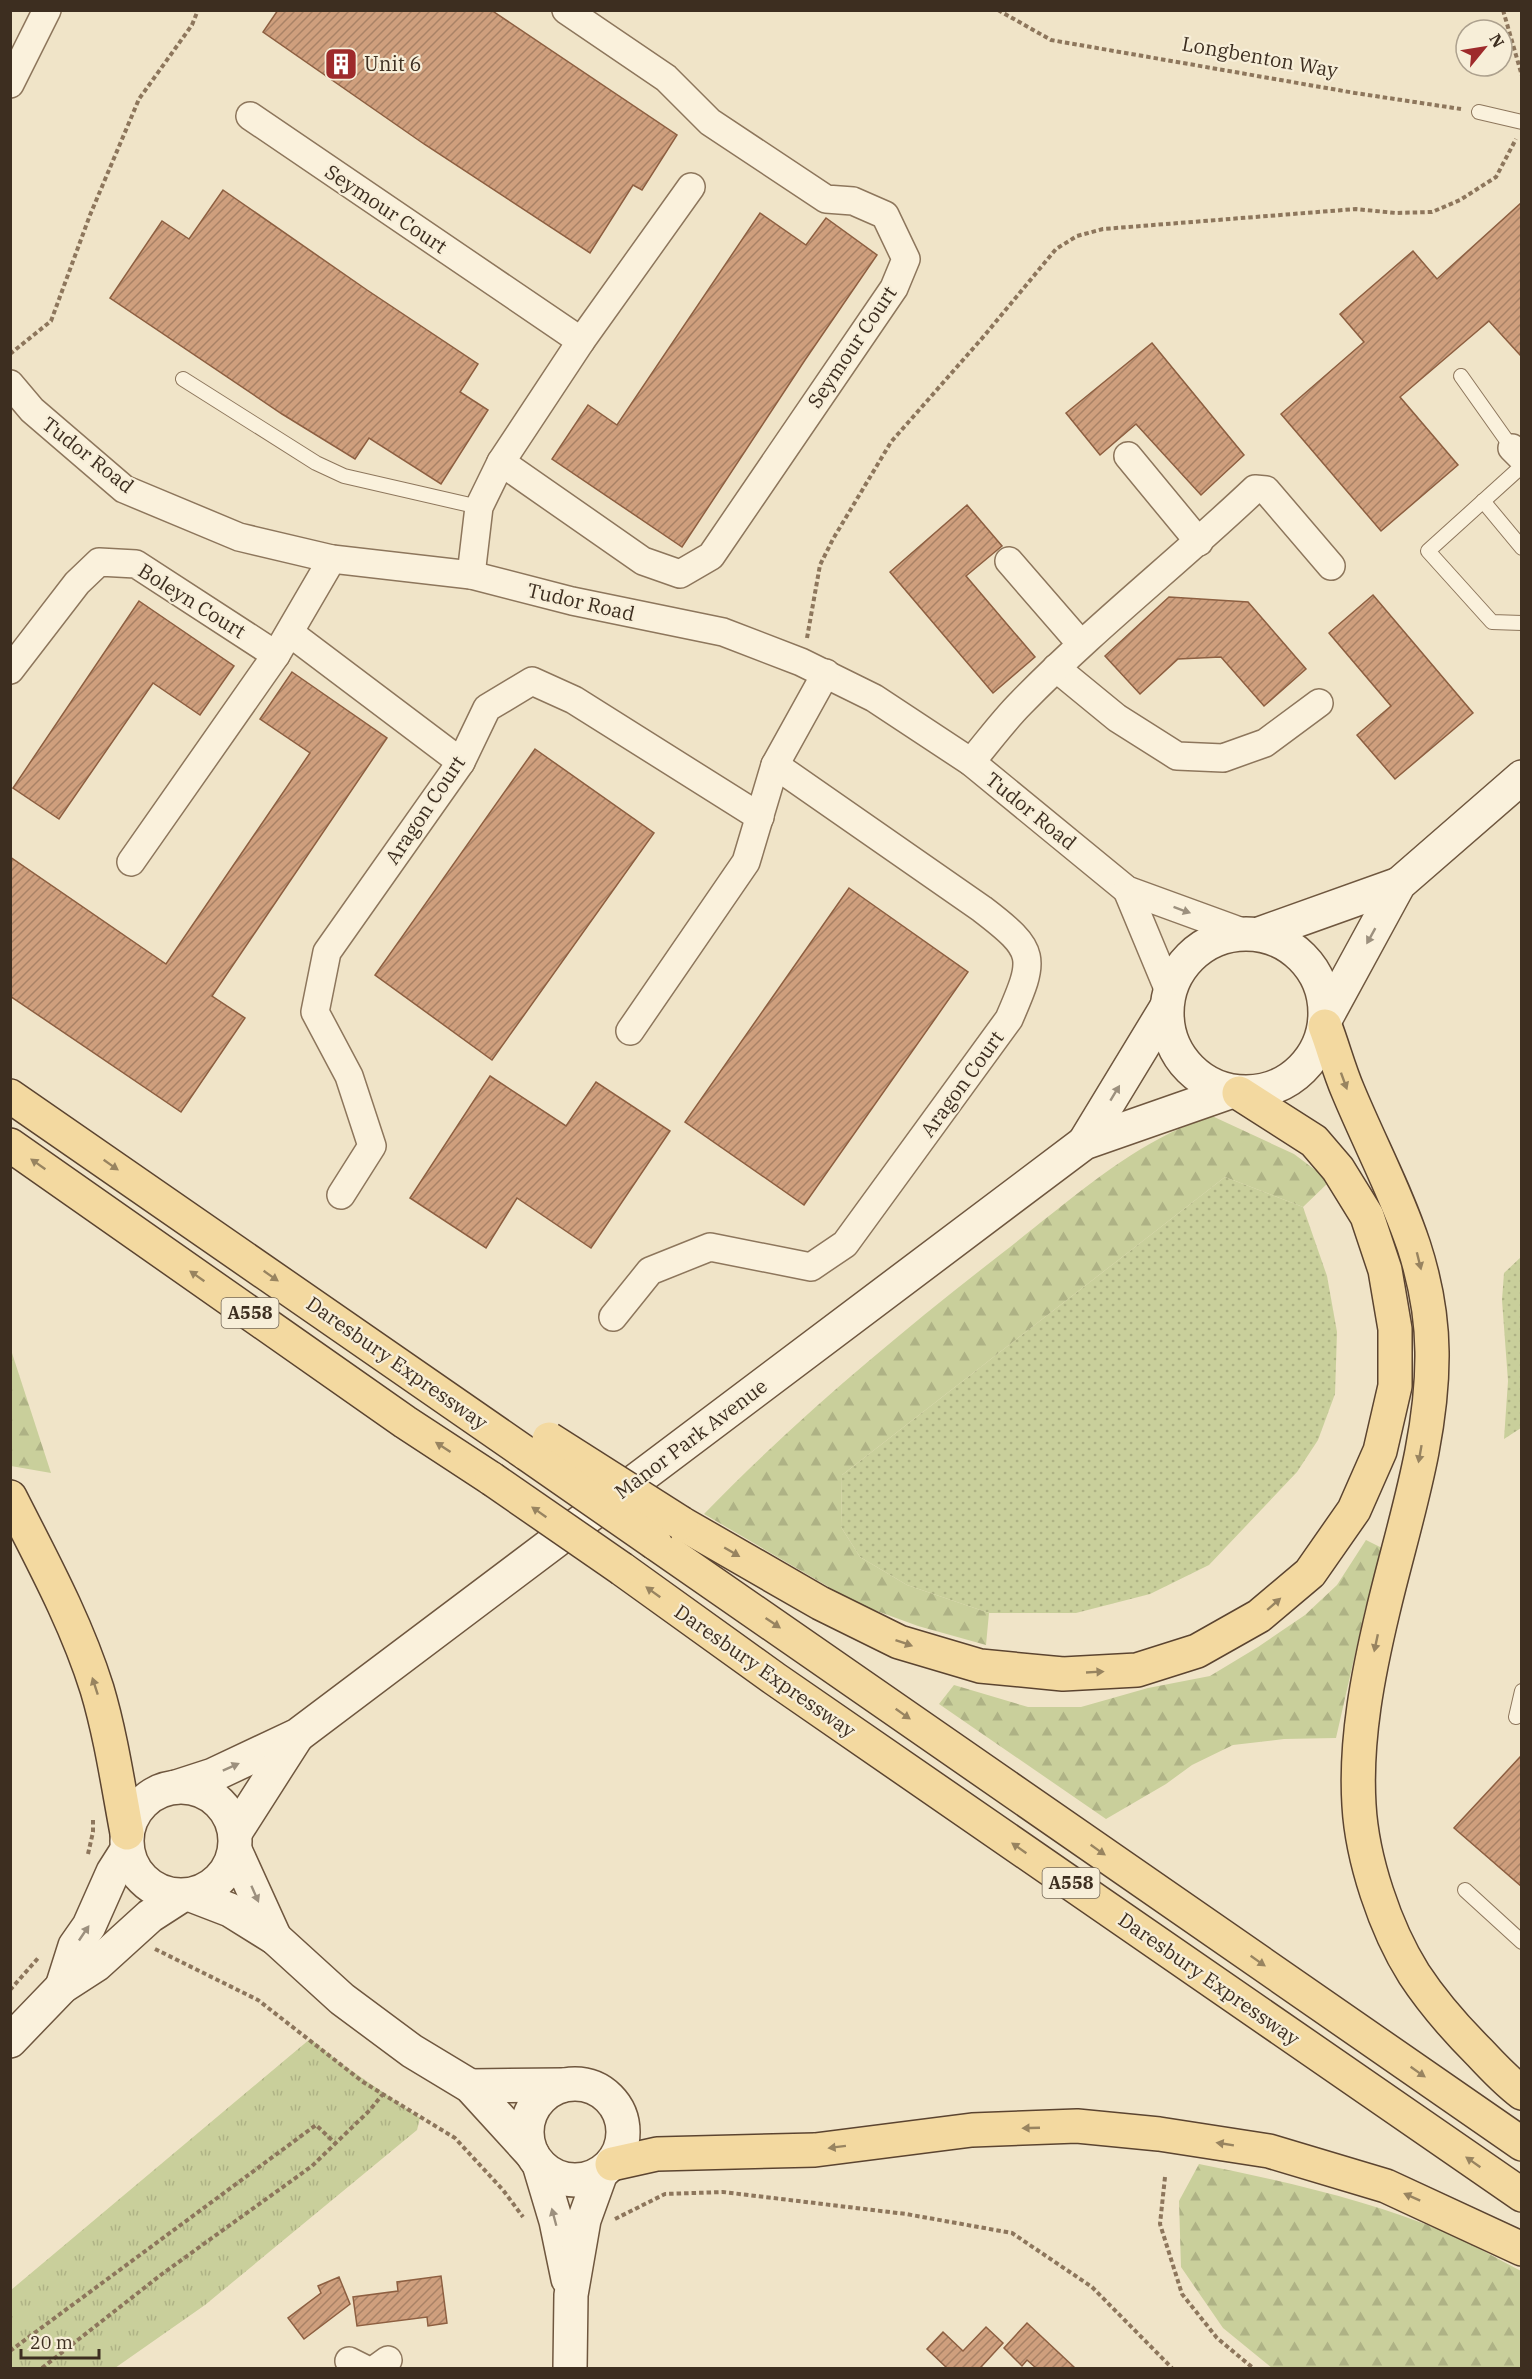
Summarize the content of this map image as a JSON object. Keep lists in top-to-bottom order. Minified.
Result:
{"streets":{"main road":["A558","Daresbury Expressway"],"street":["Seymour Court","Tudor Road","Boleyn Court","Aragon Court","Manor Park Avenue"],"path":["Longbenton Way"]},"crossings":[["Tudor Road","Manor Park Avenue"],["A558","Daresbury Expressway"]],"places":{"building":["Unit 6"]},"scale_bar":"20 m","north":"top right"}
